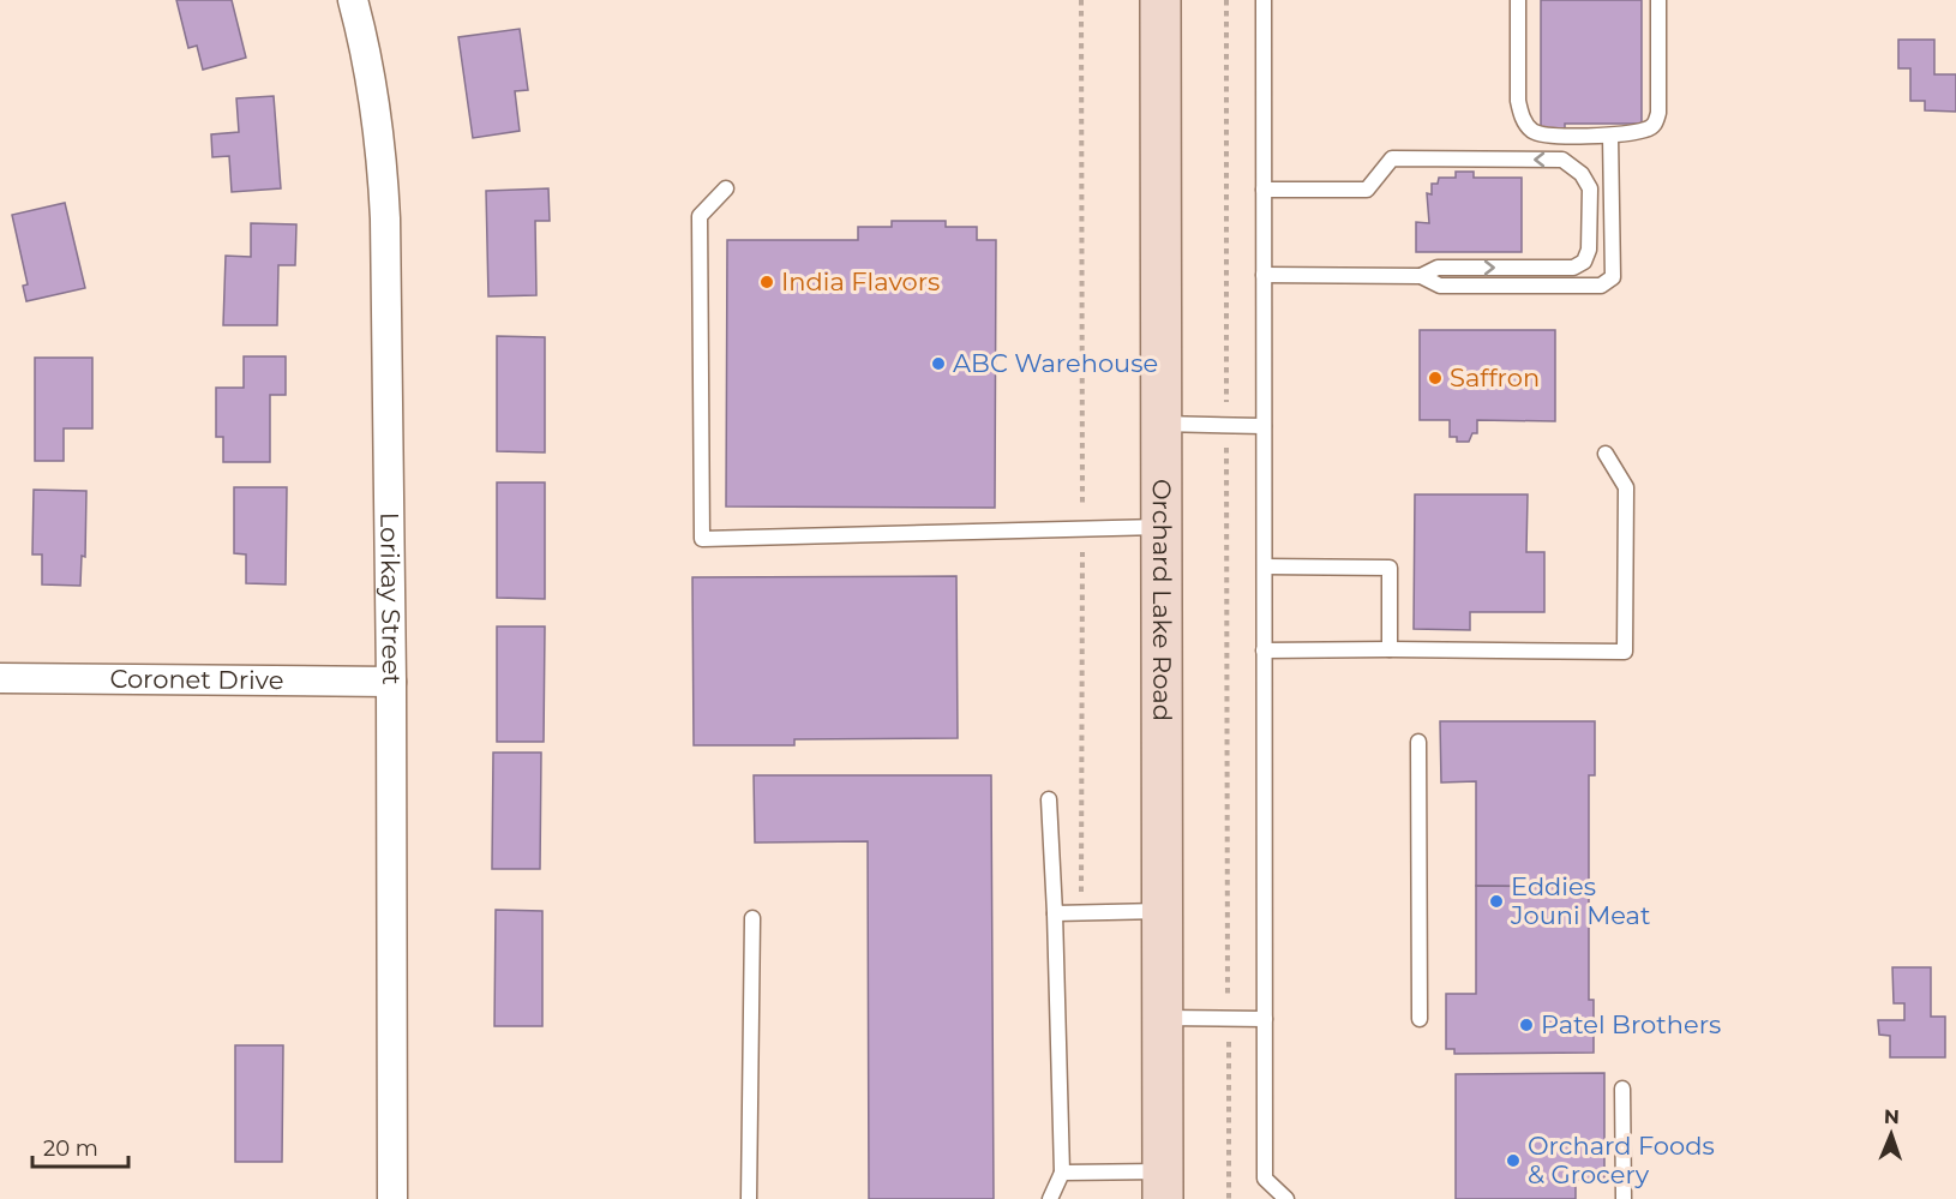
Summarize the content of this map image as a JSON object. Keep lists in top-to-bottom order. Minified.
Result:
{"streets":{"main road":["Orchard Lake Road"],"street":["Lorikay Street","Coronet Drive"]},"crossings":[["Lorikay Street","Coronet Drive"]],"places":["India Flavors","ABC Warehouse","Saffron","Eddies Jouni Meat","Patel Brothers","Orchard Foods & Grocery"],"scale_bar":"20 m","north":"top"}
